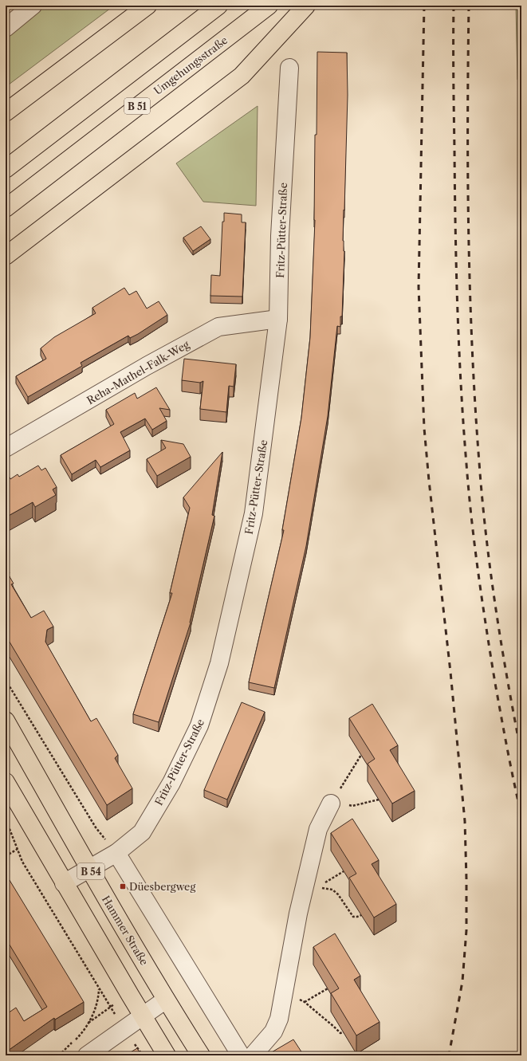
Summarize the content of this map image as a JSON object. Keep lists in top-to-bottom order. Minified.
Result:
{"streets":{"main road":["Umgehungsstraße","B 51","B 54","Hammer Straße"],"street":["Fritz-Pütter-Straße","Reha-Mathel-Falk-Weg"]},"crossings":[["Fritz-Pütter-Straße","Reha-Mathel-Falk-Weg"],["Fritz-Pütter-Straße","B 54"],["Fritz-Pütter-Straße","Hammer Straße"]],"places":{"transit":["Düesbergweg"]}}
